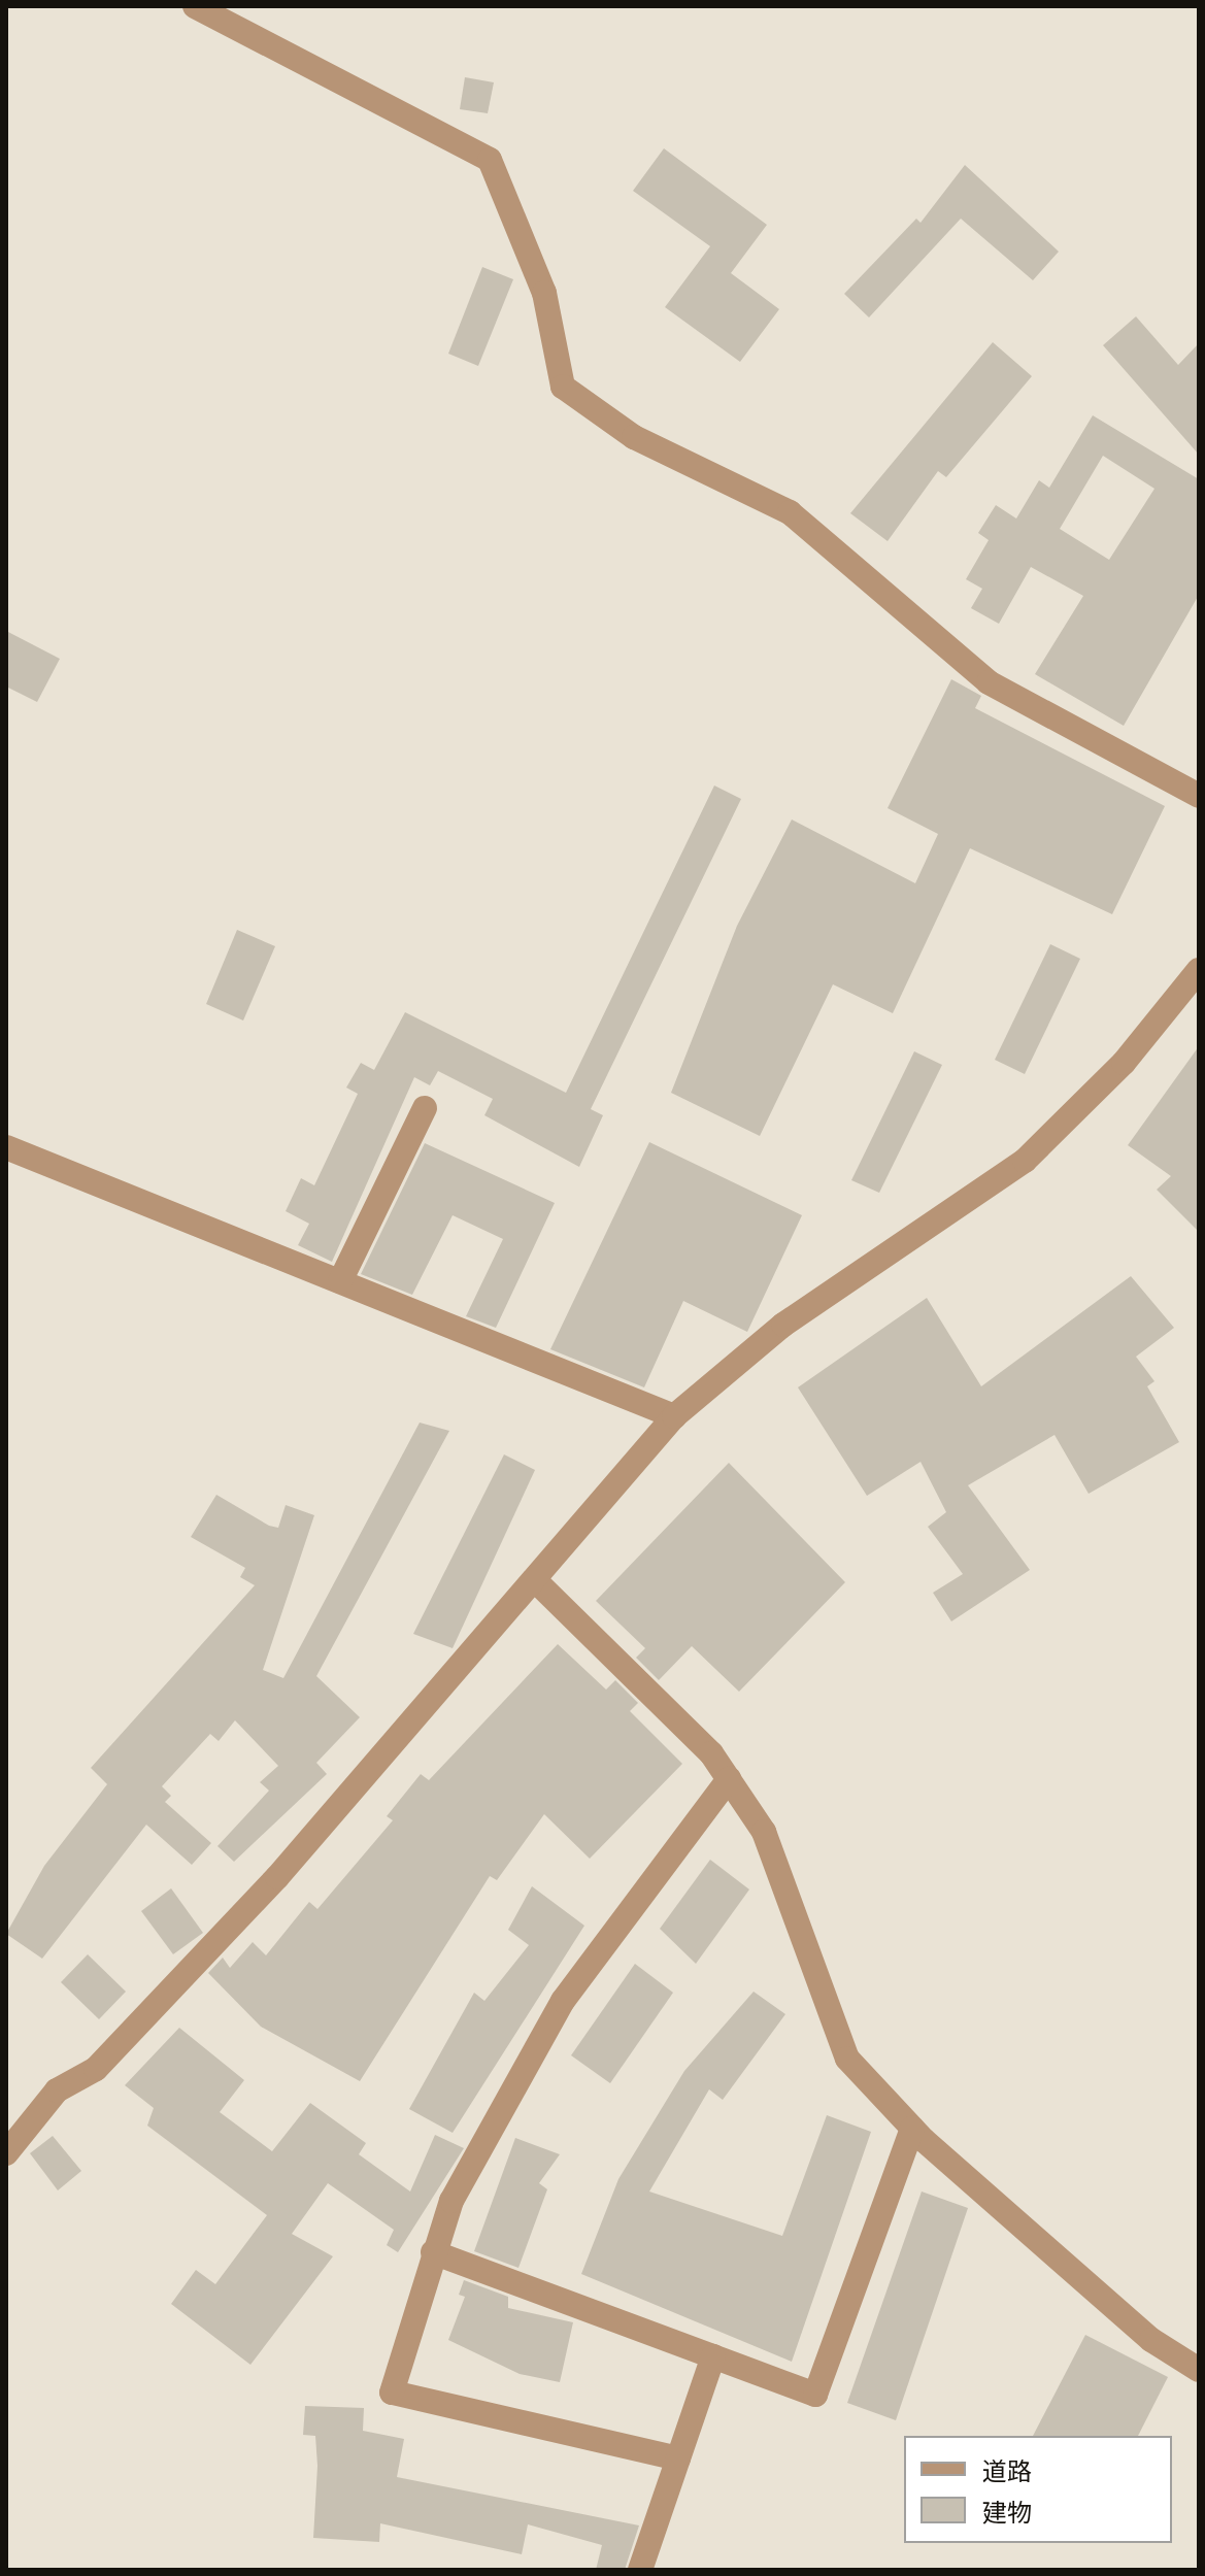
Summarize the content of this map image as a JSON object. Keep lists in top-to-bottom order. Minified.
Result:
{"legend":["道路","建物"]}
